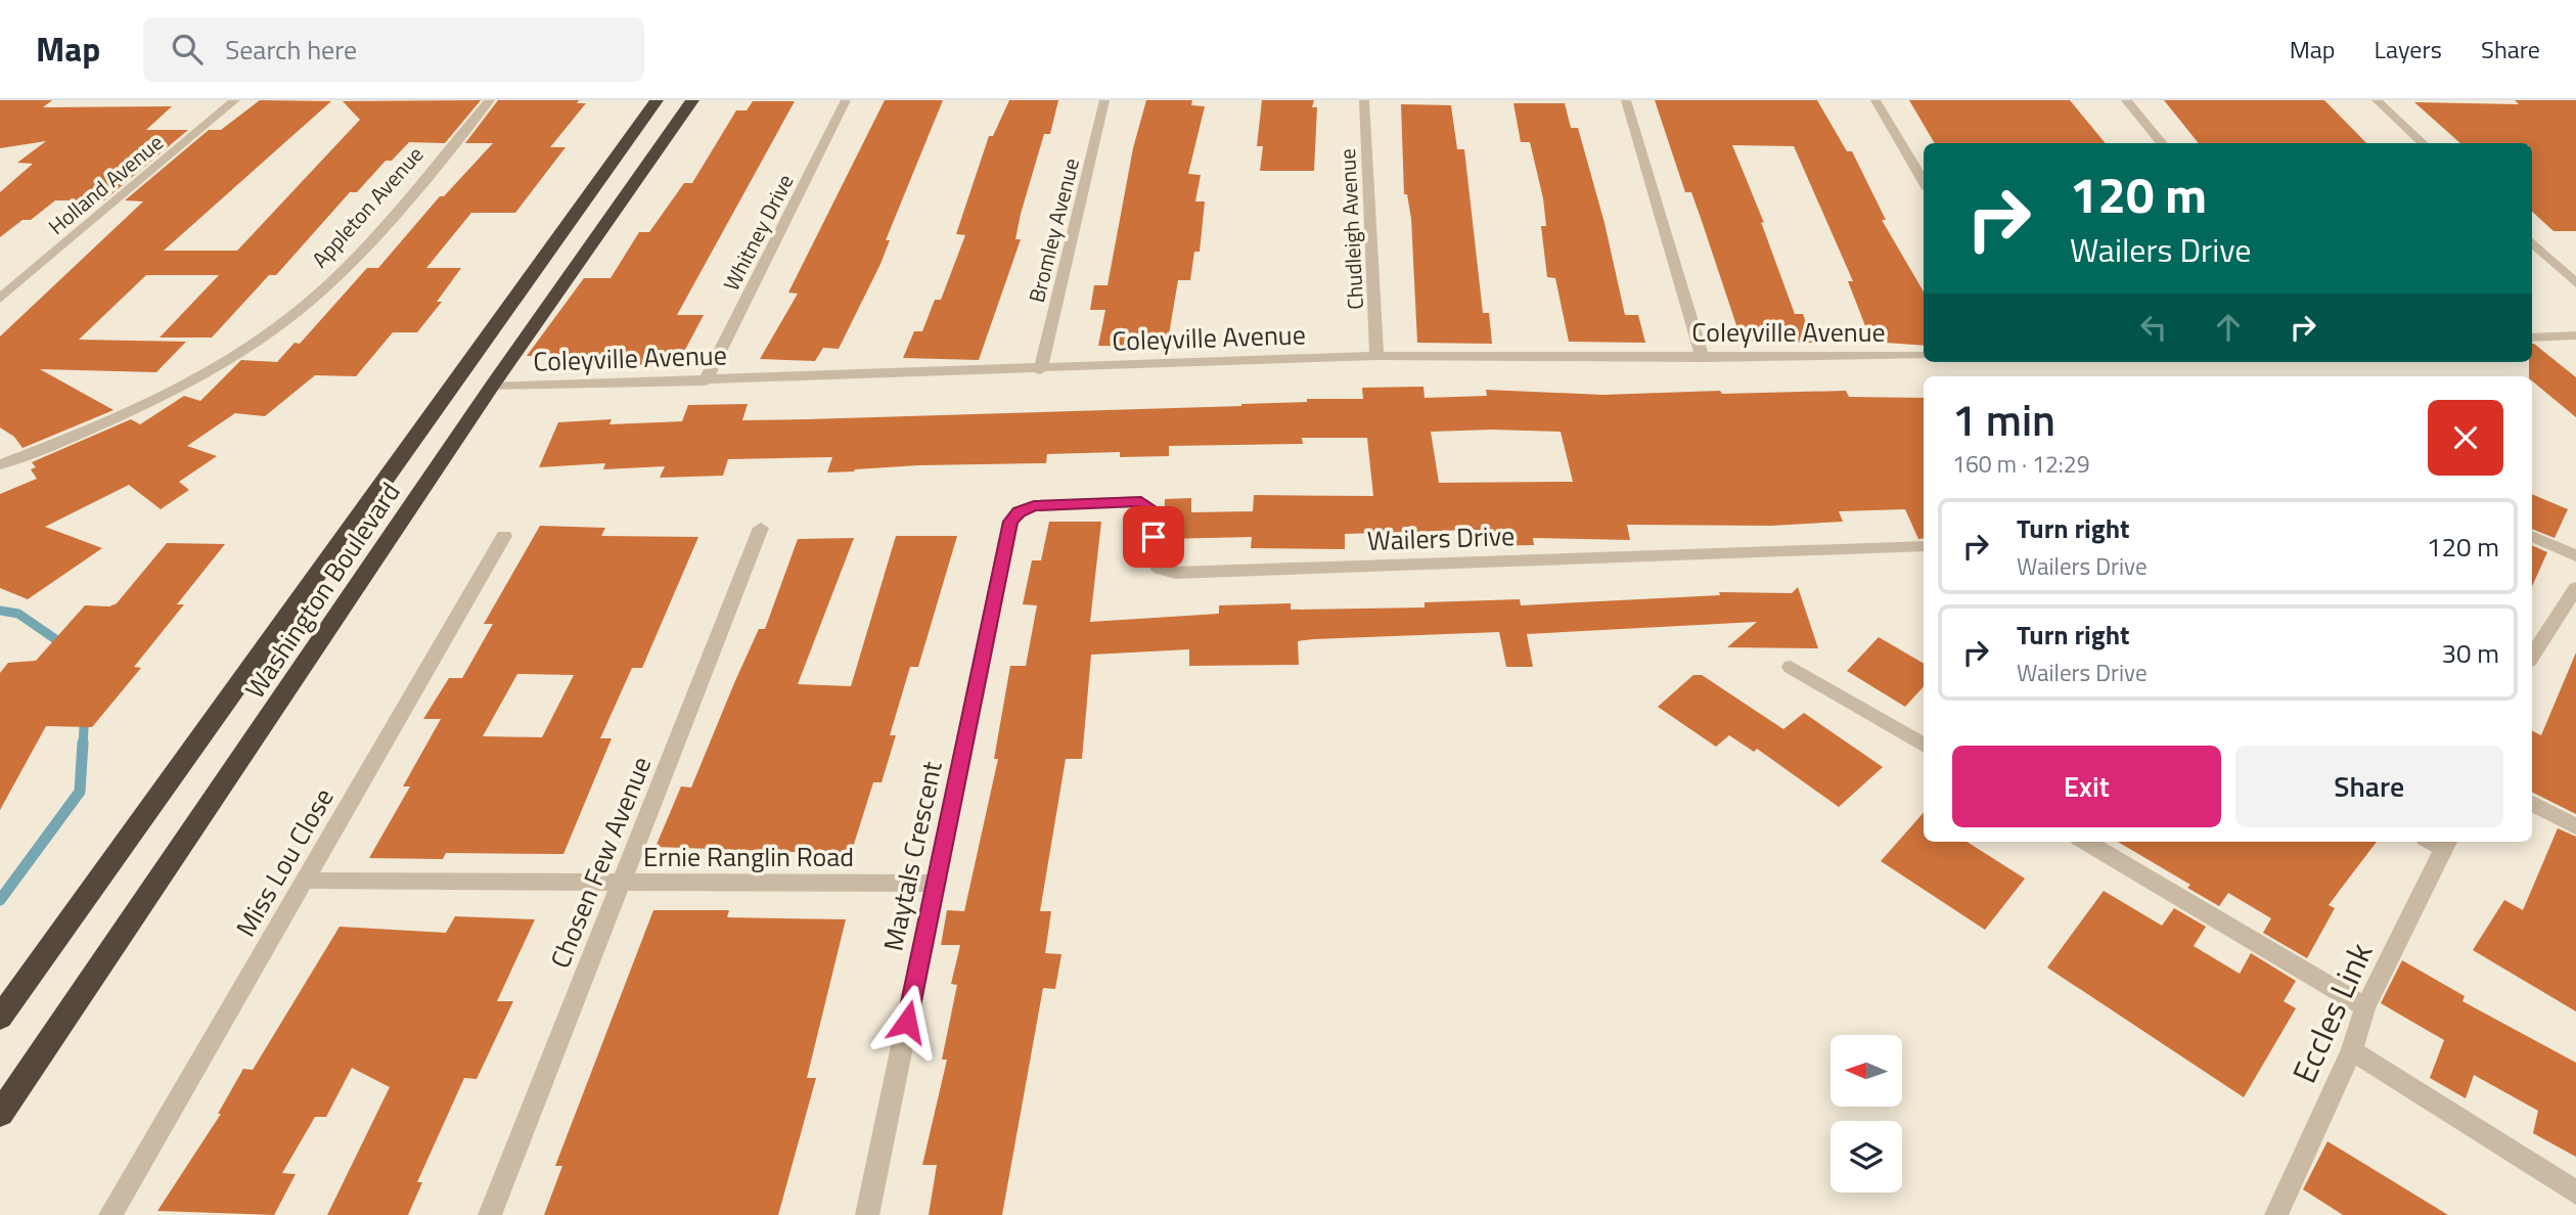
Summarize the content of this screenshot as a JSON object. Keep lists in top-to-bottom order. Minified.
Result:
{"streets":{"highway":["Washington Boulevard"],"street":["Holland Avenue","Appleton Avenue","Chudleigh Avenue","Bromley Avenue","Whitney Drive","Coleyville Avenue","Wailers Drive","Ernie Ranglin Road","Maytals Crescent","Miss Lou Close","Chosen Few Avenue","Eccles Link"]},"crossings":[["Chudleigh Avenue","Coleyville Avenue"],["Bromley Avenue","Coleyville Avenue"],["Whitney Drive","Coleyville Avenue"],["Coleyville Avenue","Washington Boulevard"],["Wailers Drive","Maytals Crescent"],["Ernie Ranglin Road","Maytals Crescent"],["Ernie Ranglin Road","Miss Lou Close"],["Ernie Ranglin Road","Chosen Few Avenue"]],"north":"left","page":{"header":"Map","search":"Search here","nav":["Map","Layers","Share"],"turn":["120 m","Wailers Drive"],"heading":["1 min","160 m · 12:29"],"list":[{"name":"Turn right","note":"Wailers Drive","value":"120 m"},{"name":"Turn right","note":"Wailers Drive","value":"30 m"}],"buttons":["Exit","Share"]}}
